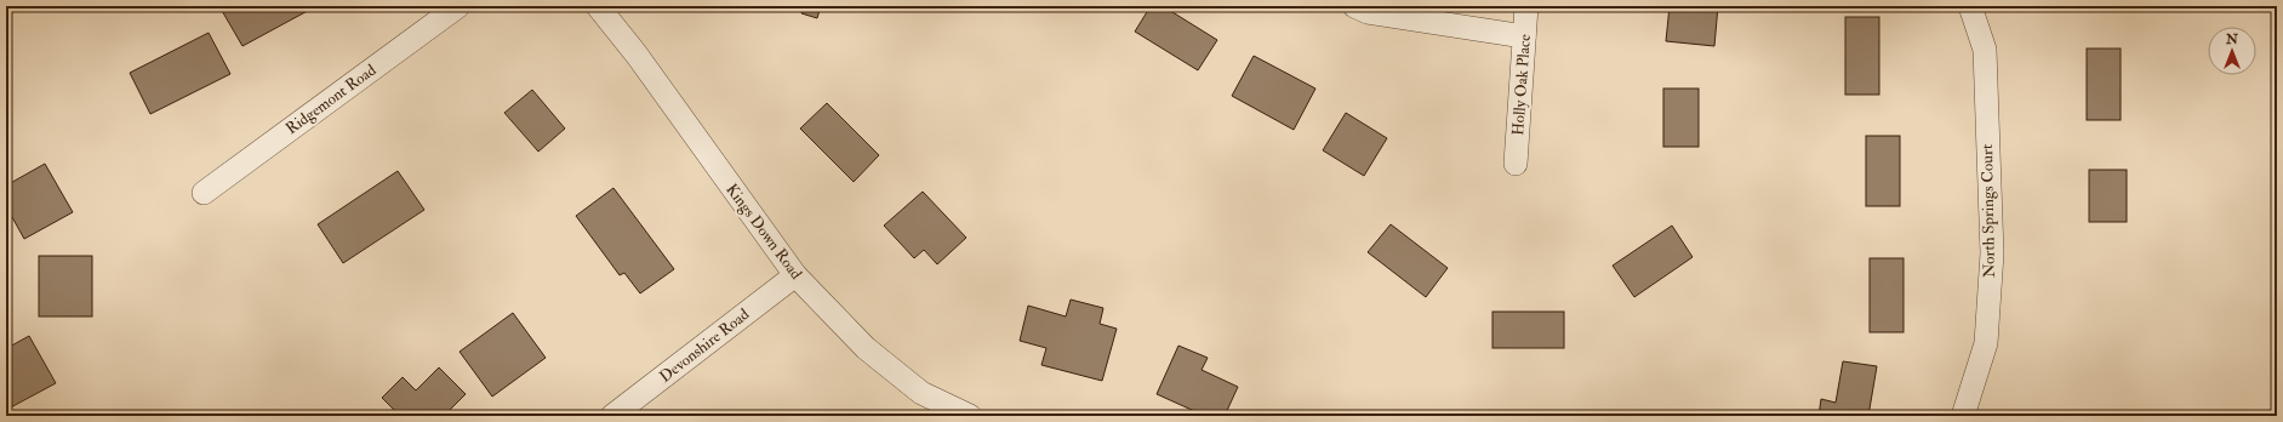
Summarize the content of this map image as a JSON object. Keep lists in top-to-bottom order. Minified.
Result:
{"streets":{"street":["Holly Oak Place","Ridgemont Road","North Springs Court","Kings Down Road","Devonshire Road"]},"crossings":[["Kings Down Road","Devonshire Road"]],"north":"top"}
